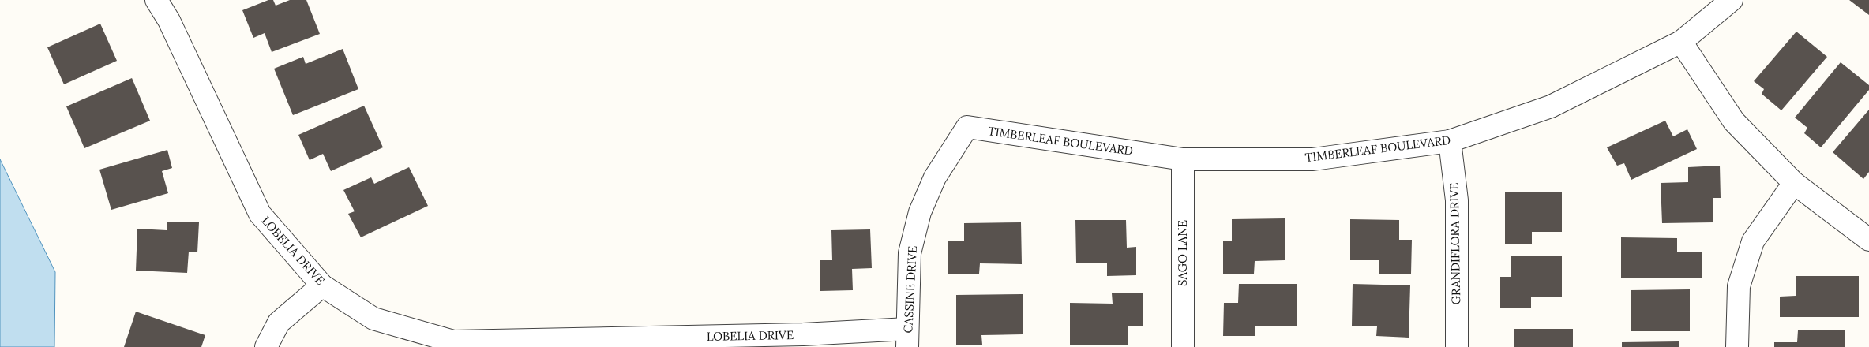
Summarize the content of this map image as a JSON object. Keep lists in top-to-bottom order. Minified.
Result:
{"streets":{"street":["TIMBERLEAF BOULEVARD","GRANDIFLORA DRIVE","LOBELIA DRIVE","SAGO LANE","CASSINE DRIVE"]},"crossings":[["TIMBERLEAF BOULEVARD","GRANDIFLORA DRIVE"],["TIMBERLEAF BOULEVARD","SAGO LANE"],["TIMBERLEAF BOULEVARD","CASSINE DRIVE"],["LOBELIA DRIVE","CASSINE DRIVE"]]}
